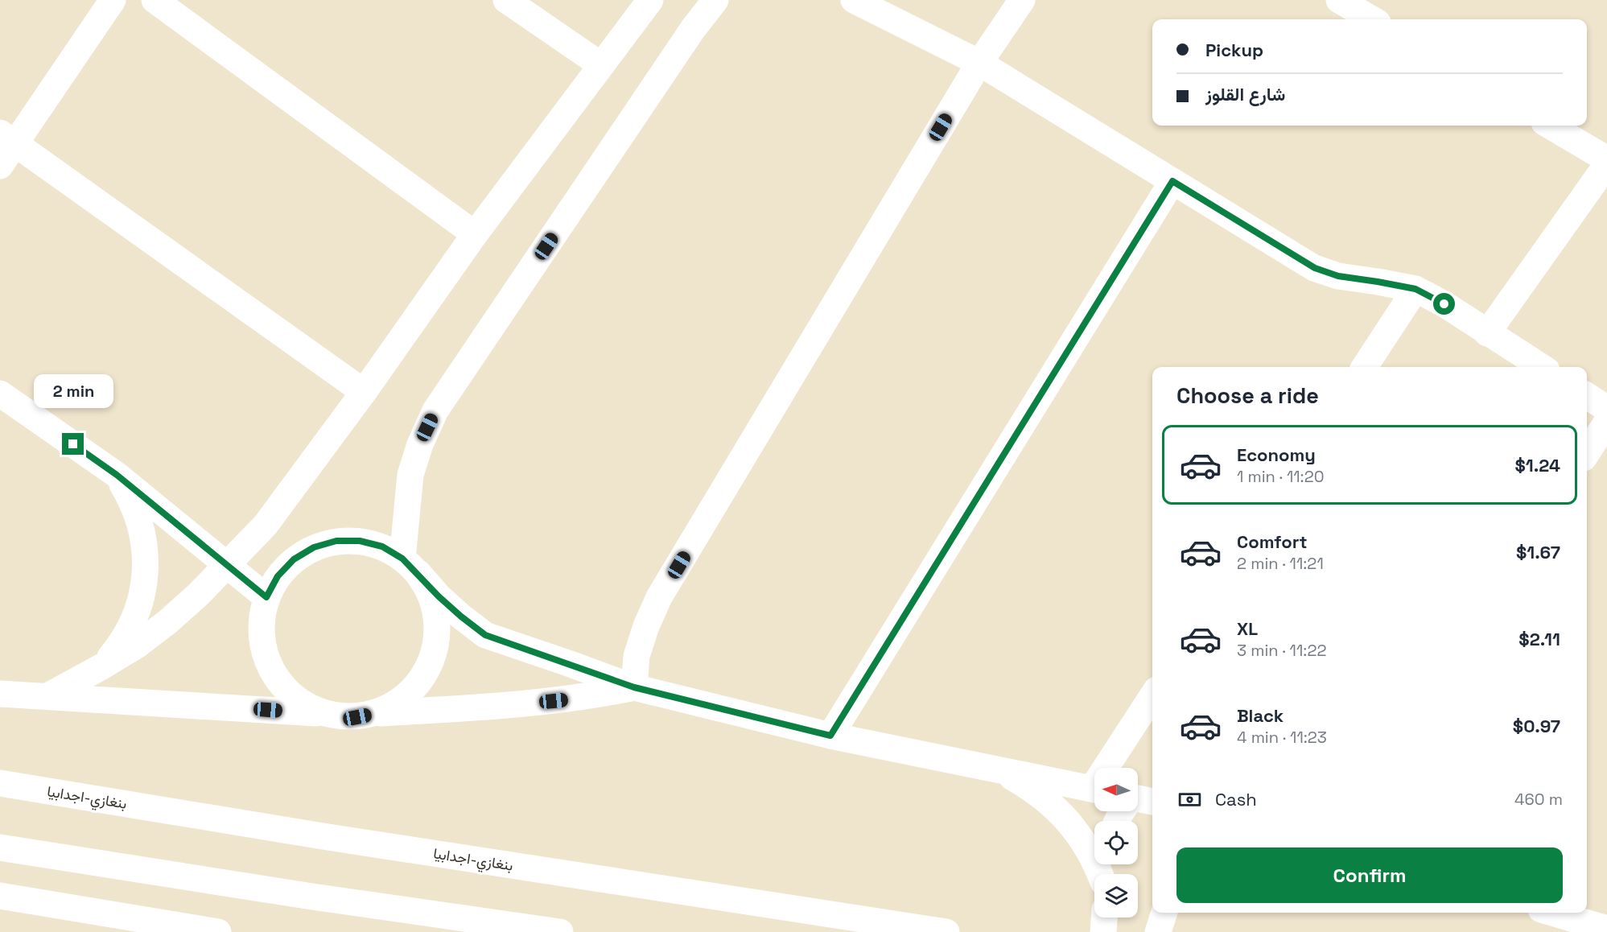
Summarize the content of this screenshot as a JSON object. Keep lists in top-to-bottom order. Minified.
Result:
{"streets":{"main road":["بنغازي-اجدابيا"]},"north":"left","page":{"banner":["Pickup","شارع القلوز"],"heading":"Choose a ride","bubble":"2 min","list":[{"name":"Economy","note":"1 min · 11:20","value":"$1.24"},{"name":"Comfort","note":"2 min · 11:21","value":"$1.67"},{"name":"XL","note":"3 min · 11:22","value":"$2.11"},{"name":"Black","note":"4 min · 11:23","value":"$0.97"}],"pay":["Cash","460 m"],"buttons":"Confirm"}}
